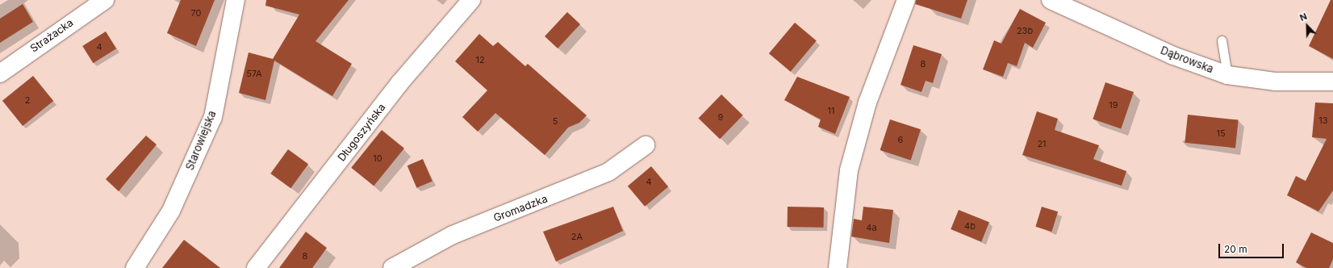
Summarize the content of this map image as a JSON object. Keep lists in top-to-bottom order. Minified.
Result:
{"streets":{"street":["Strażacka","Dąbrowska","Długoszyńska","Starowiejska","Gromadzka"]},"house_numbers":["70","23b","4","12","8","57A","2","19","11","9","13","5","15","6","21","10","4","4b","4a","2A","8"],"scale_bar":"20 m","north":"top left"}
